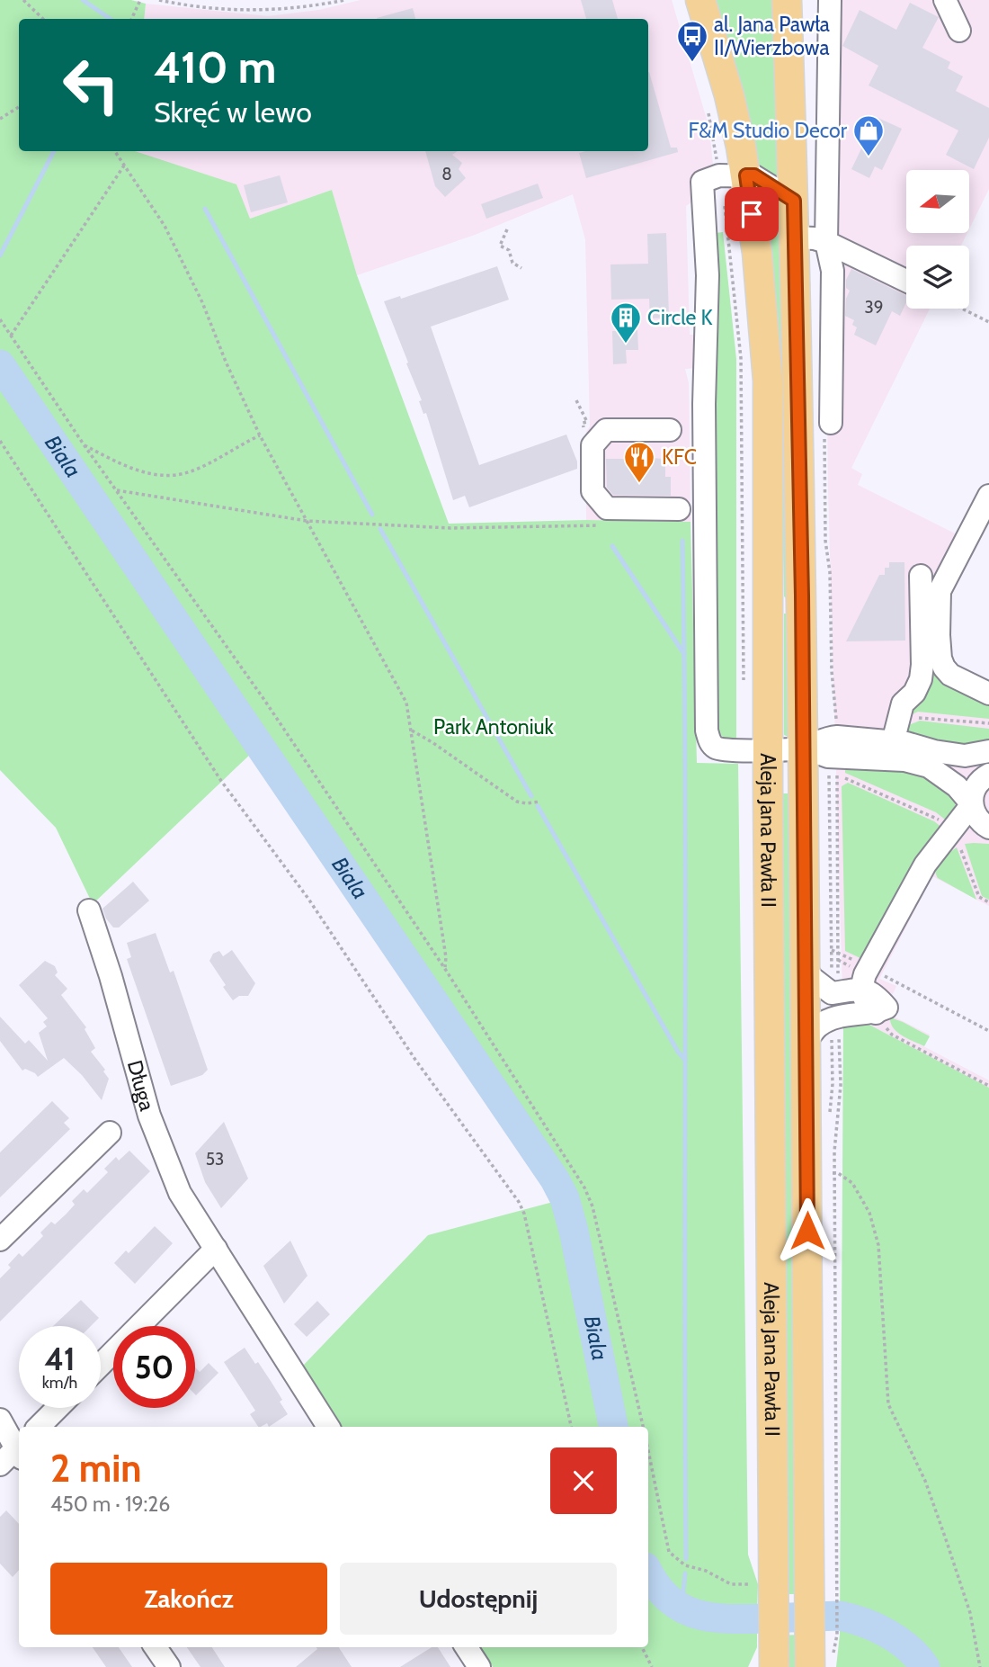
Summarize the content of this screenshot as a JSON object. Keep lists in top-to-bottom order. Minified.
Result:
{"streets":{"main road":["Aleja Jana Pawła II"],"street":["Długa"]},"water":["Biala"],"parks":["Park Antoniuk"],"places":{"bus stop":["al. Jana Pawła II/Wierzbowa"],"shop":["F&M Studio Decor"],"building":["Circle K"],"restaurant":["KFC"]},"house_numbers":["8","39","53"],"north":"left","page":{"turn":["410 m","Skręć w lewo"],"speed":"41 km/h","limit":"50","heading":["2 min","450 m · 19:26"],"buttons":["Zakończ","Udostępnij"]}}
